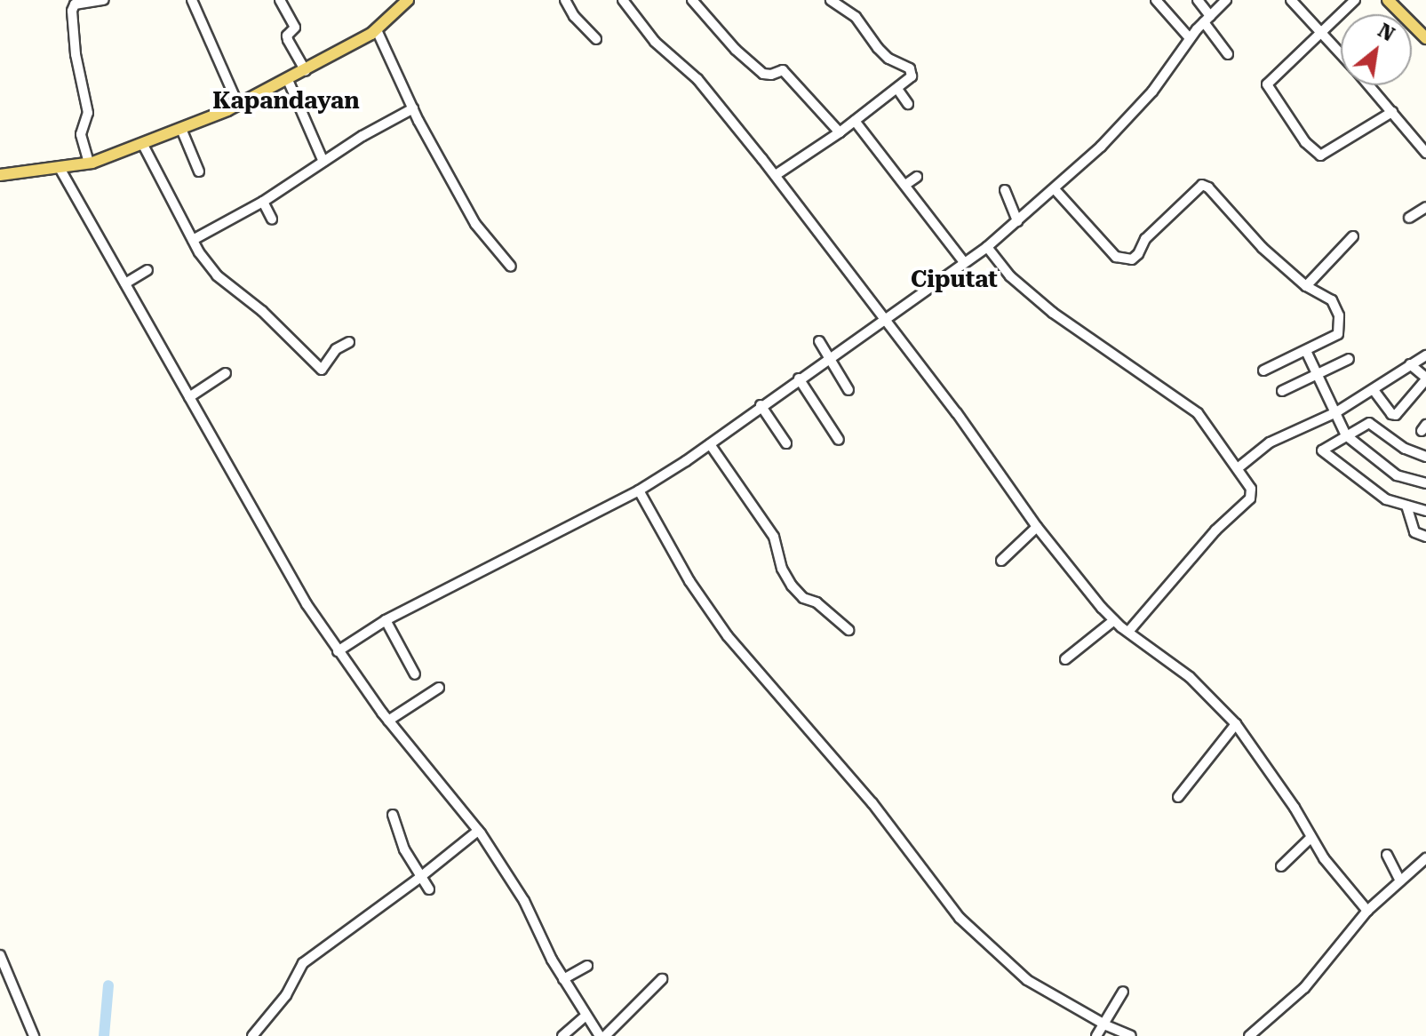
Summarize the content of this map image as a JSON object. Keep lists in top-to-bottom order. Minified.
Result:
{"districts":["Kapandayan","Ciputat"],"north":"top right"}
